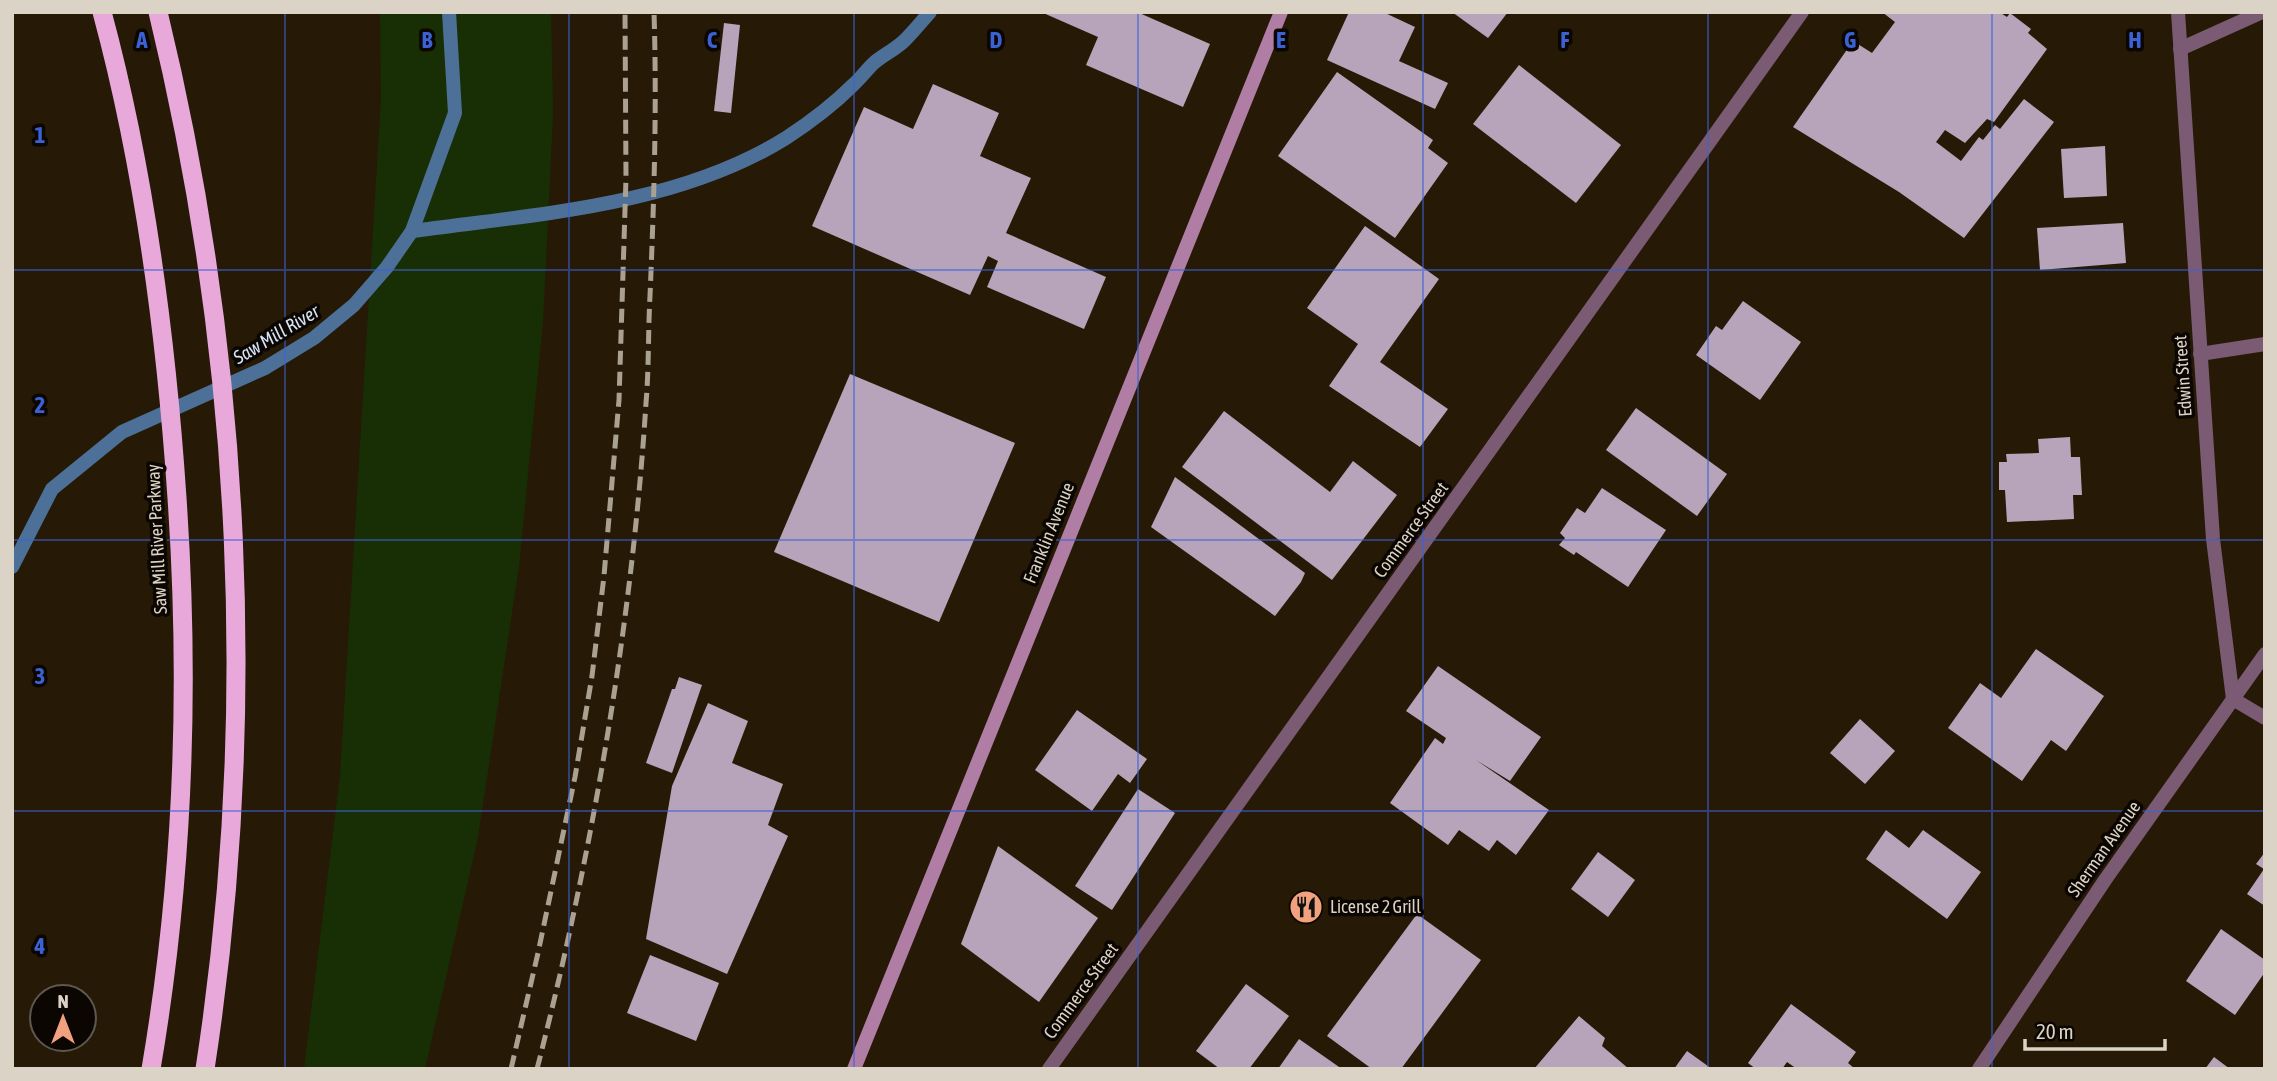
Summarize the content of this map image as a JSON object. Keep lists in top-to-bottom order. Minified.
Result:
{"streets":{"highway":["Saw Mill River Parkway"],"main road":["Franklin Avenue"],"street":["Edwin Street","Commerce Street","Sherman Avenue"]},"crossings":[["Edwin Street","Sherman Avenue"]],"water":["Saw Mill River"],"places":{"restaurant":["License 2 Grill"]},"scale_bar":"20 m","north":"top","grid":{"columns":["A","B","C","D","E","F","G","H"],"rows":["1","2","3","4"]}}
